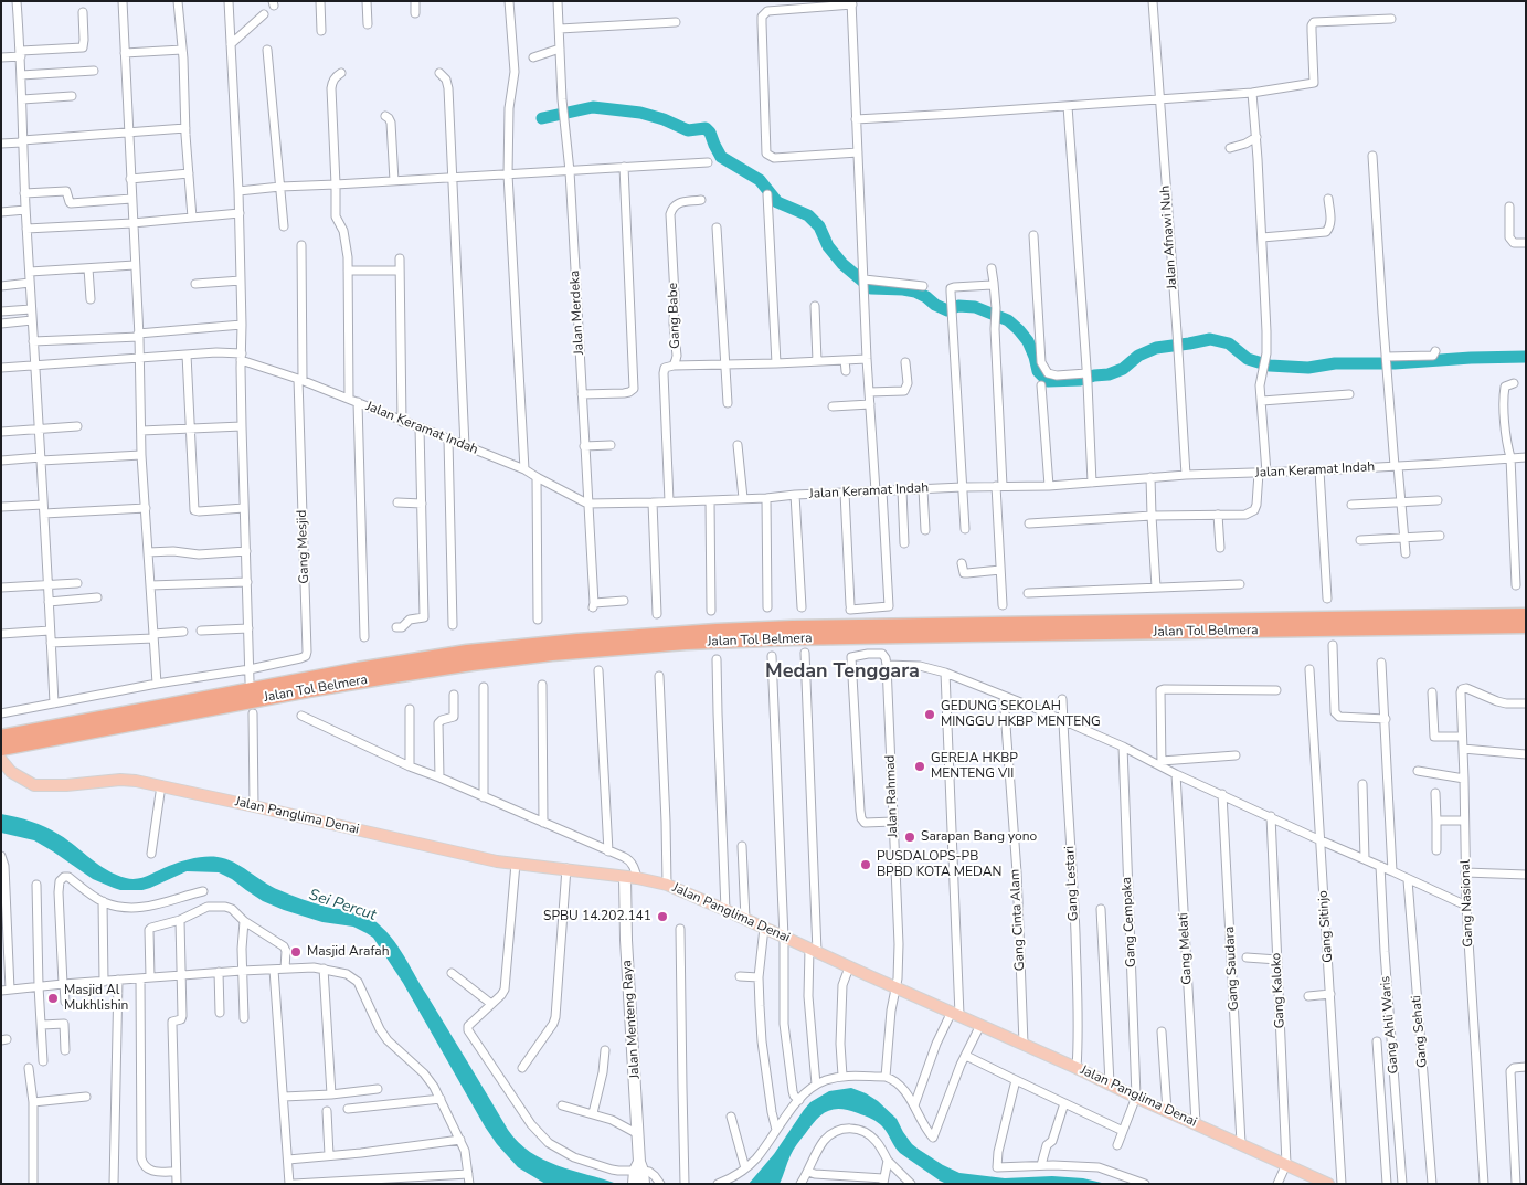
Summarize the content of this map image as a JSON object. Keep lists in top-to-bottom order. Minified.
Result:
{"streets":{"highway":["Jalan Tol Belmera"],"main road":["Jalan Panglima Denai"],"street":["Jalan Afnawi Nuh","Jalan Merdeka","Gang Babe","Jalan Keramat Indah","Gang Mesjid","Jalan Rahmad","Gang Lestari","Gang Nasional","Gang Cinta Alam","Gang Cempaka","Gang Sitinjo","Gang Melati","Gang Saudara","Gang Kaloko","Jalan Menteng Raya","Gang Ahli Waris","Gang Sehati"]},"crossings":[["Jalan Afnawi Nuh","Jalan Keramat Indah"],["Jalan Merdeka","Jalan Keramat Indah"],["Gang Babe","Jalan Keramat Indah"],["Jalan Keramat Indah","Gang Mesjid"],["Jalan Rahmad","Jalan Panglima Denai"],["Jalan Panglima Denai","Gang Lestari"],["Jalan Panglima Denai","Gang Cinta Alam"],["Jalan Panglima Denai","Gang Cempaka"],["Jalan Panglima Denai","Gang Melati"],["Jalan Panglima Denai","Gang Saudara"],["Jalan Panglima Denai","Gang Kaloko"],["Jalan Panglima Denai","Jalan Menteng Raya"]],"districts":["Medan Tenggara"],"water":["Sei Percut"],"places":["GEDUNG SEKOLAH MINGGU HKBP MENTENG","GEREJA HKBP MENTENG VII","Sarapan Bang yono","PUSDALOPS-PB BPBD KOTA MEDAN","SPBU 14.202.141","Masjid Arafah","Masjid Al Mukhlishin"]}
